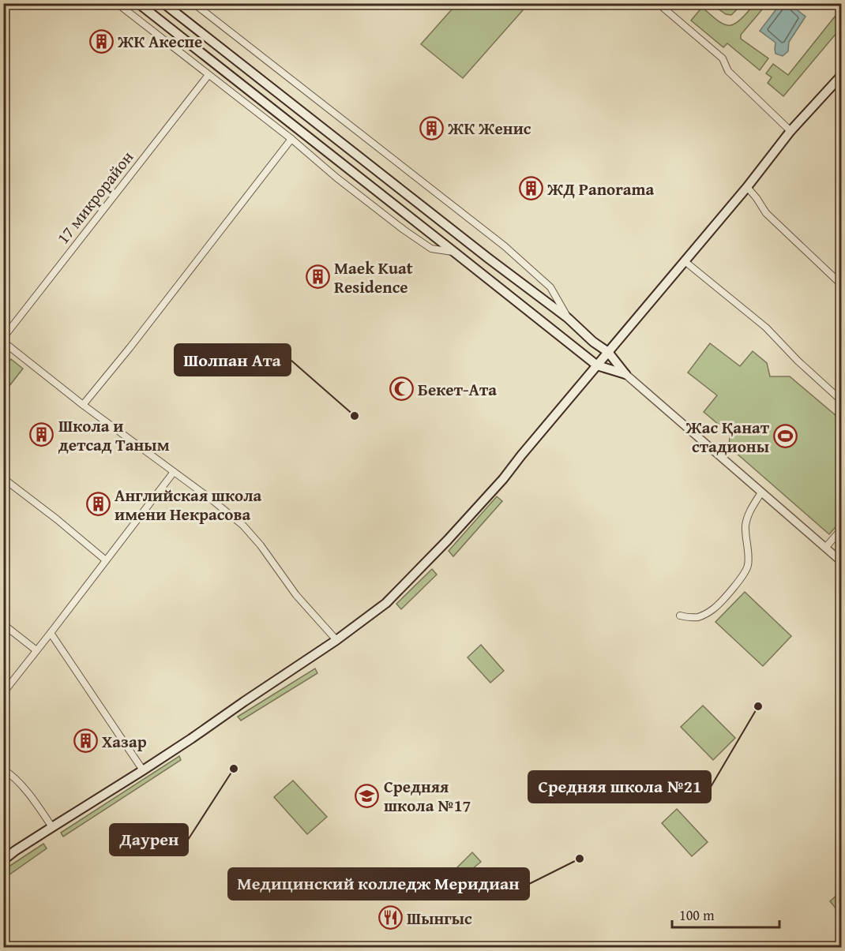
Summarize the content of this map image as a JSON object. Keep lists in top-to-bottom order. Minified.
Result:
{"streets":{"street":["17 микрорайон"]},"places":{"building":["ЖК Акеспе","ЖК Женис","ЖД Panorama","Maek Kuat Residence","Школа и детсад Таным","Английская школа имени Некрасова","Хазар"],"mosque":["Бекет-Ата"],"other":["Шолпан Ата","Средняя школа №21","Даурен","Медицинский колледж Меридиан"],"sports":["Жас Қанат стадионы"],"school or university":["Средняя школа №17"],"restaurant":["Шынгыс"]},"scale_bar":"100 m"}
